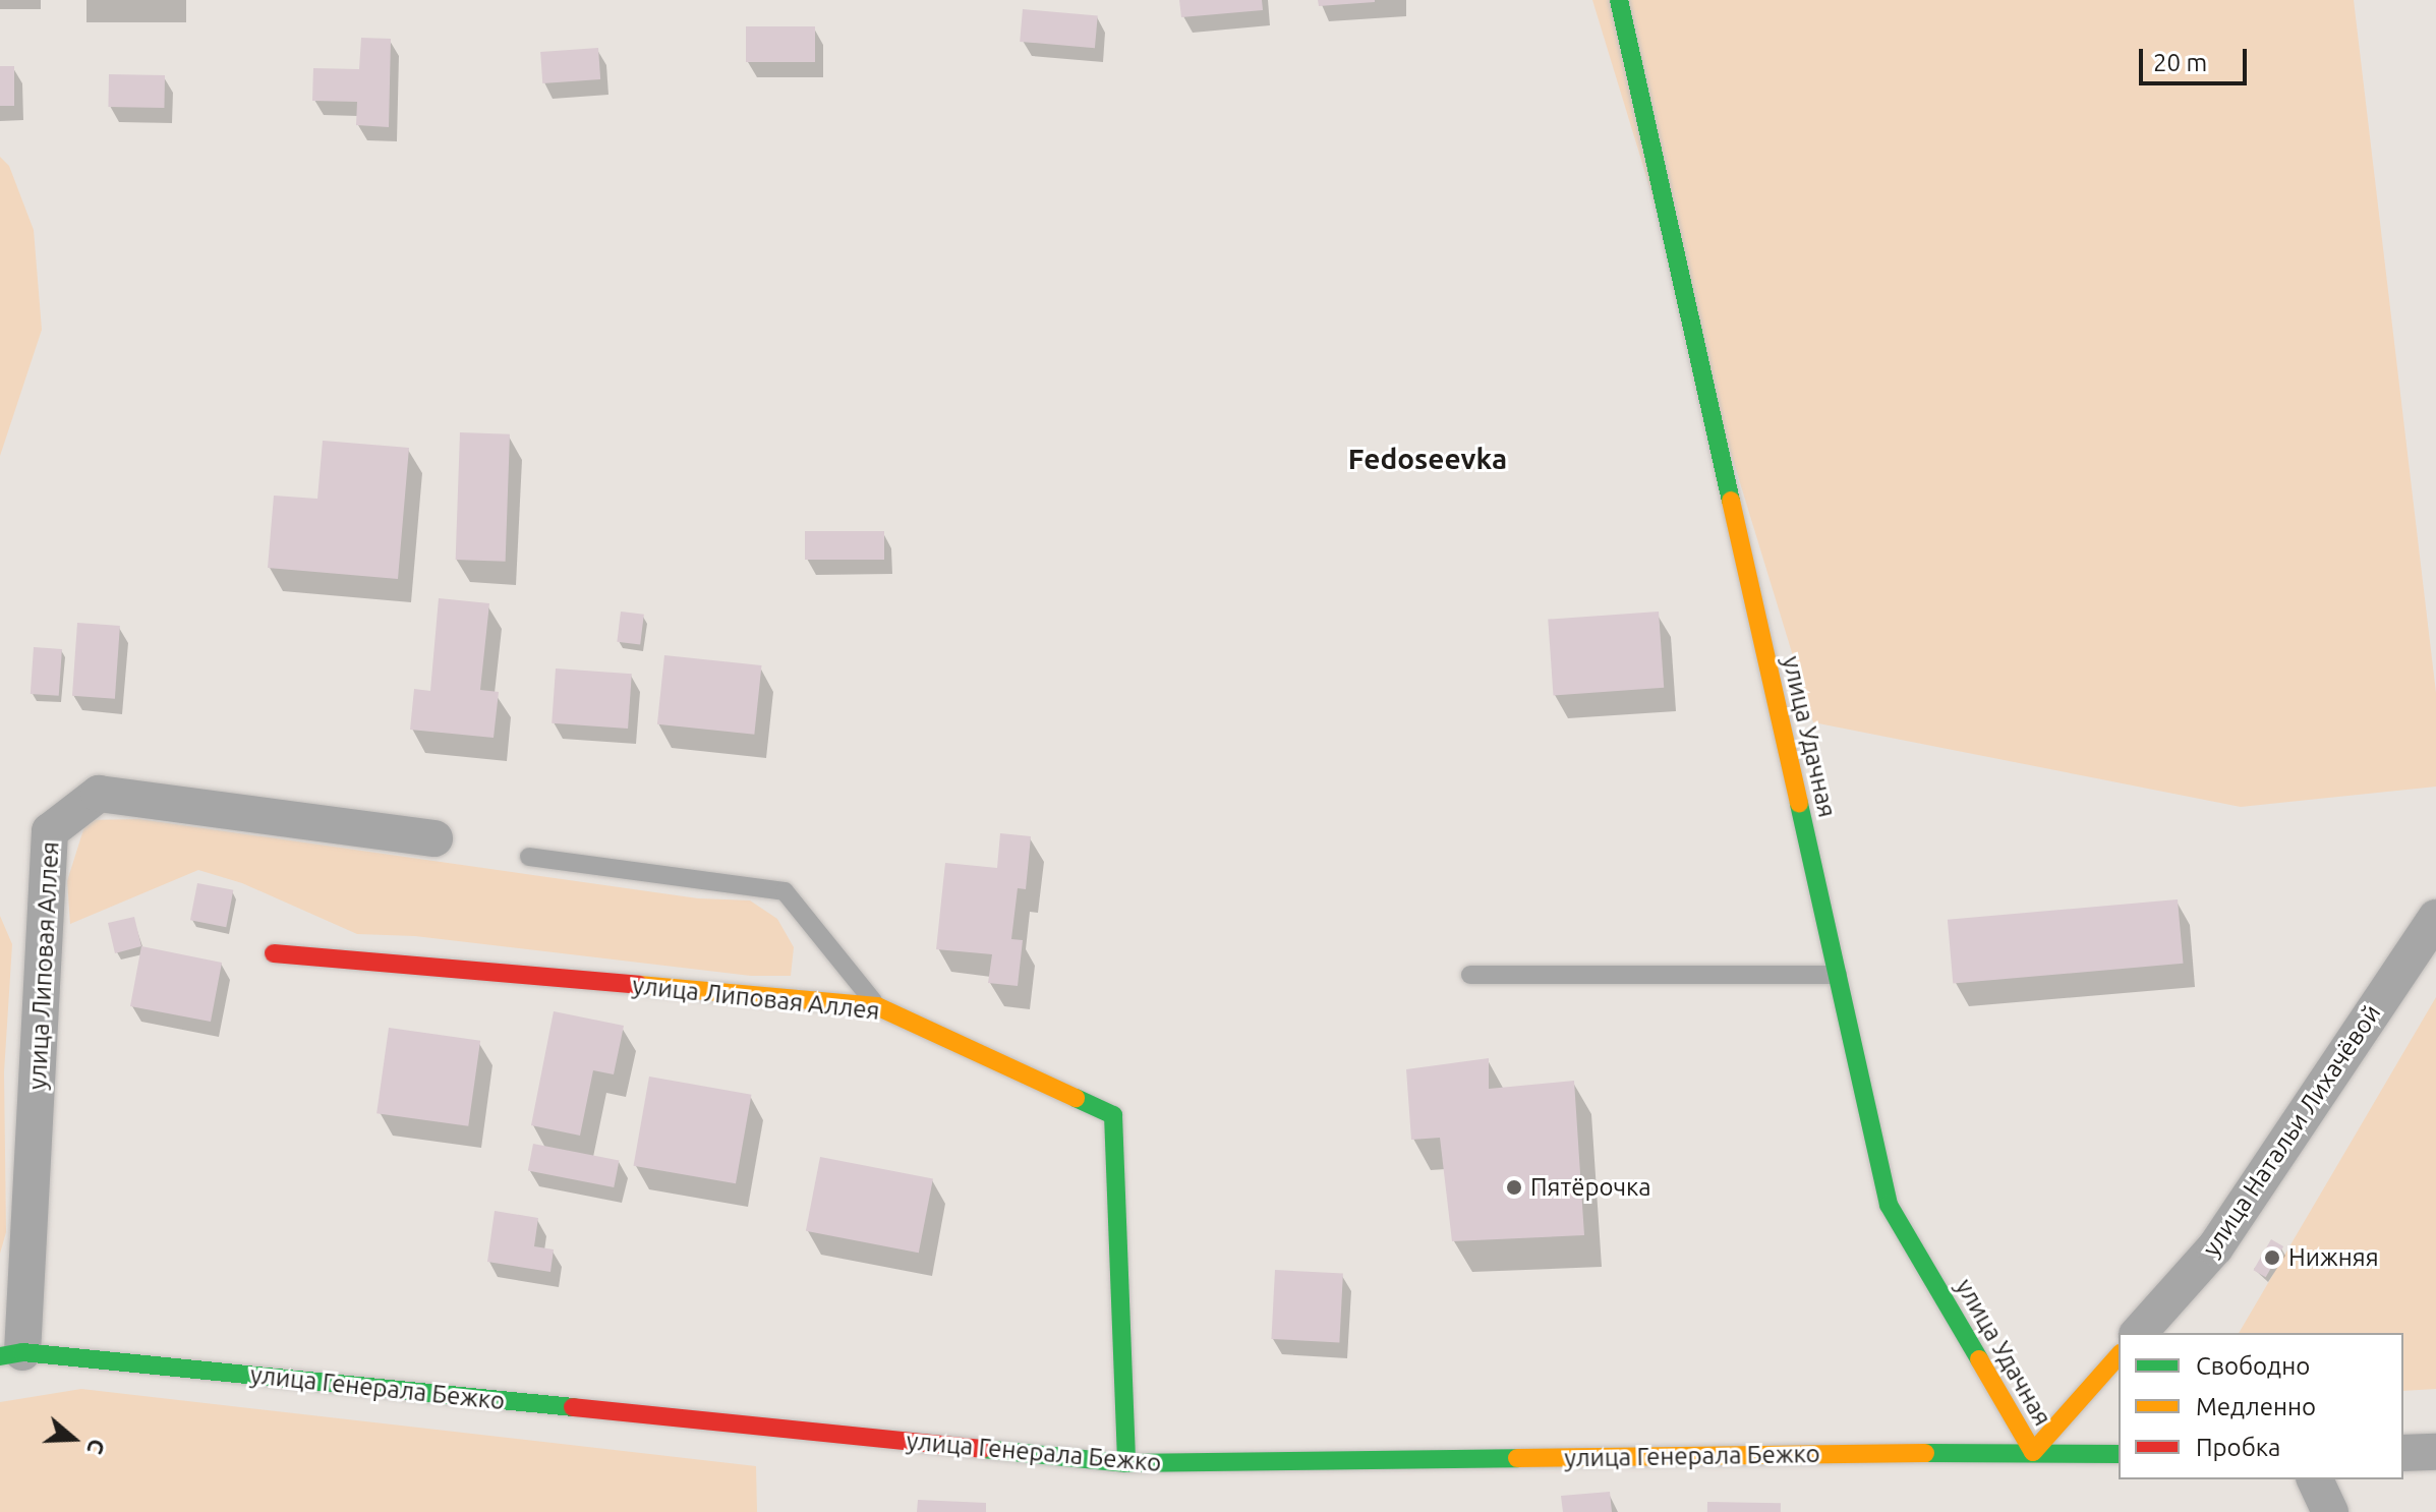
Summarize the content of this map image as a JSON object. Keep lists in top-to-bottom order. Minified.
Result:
{"streets":{"street":["улица Удачная","улица Липовая Аллея","улица Натальи Лихачёвой","улица Генерала Бежко"]},"crossings":[["улица Удачная","улица Генерала Бежко"],["улица Липовая Аллея","улица Генерала Бежко"]],"districts":["Fedoseevka"],"places":["Пятёрочка","Нижняя"],"legend":["Свободно","Медленно","Пробка"],"scale_bar":"20 m","north":"right"}
